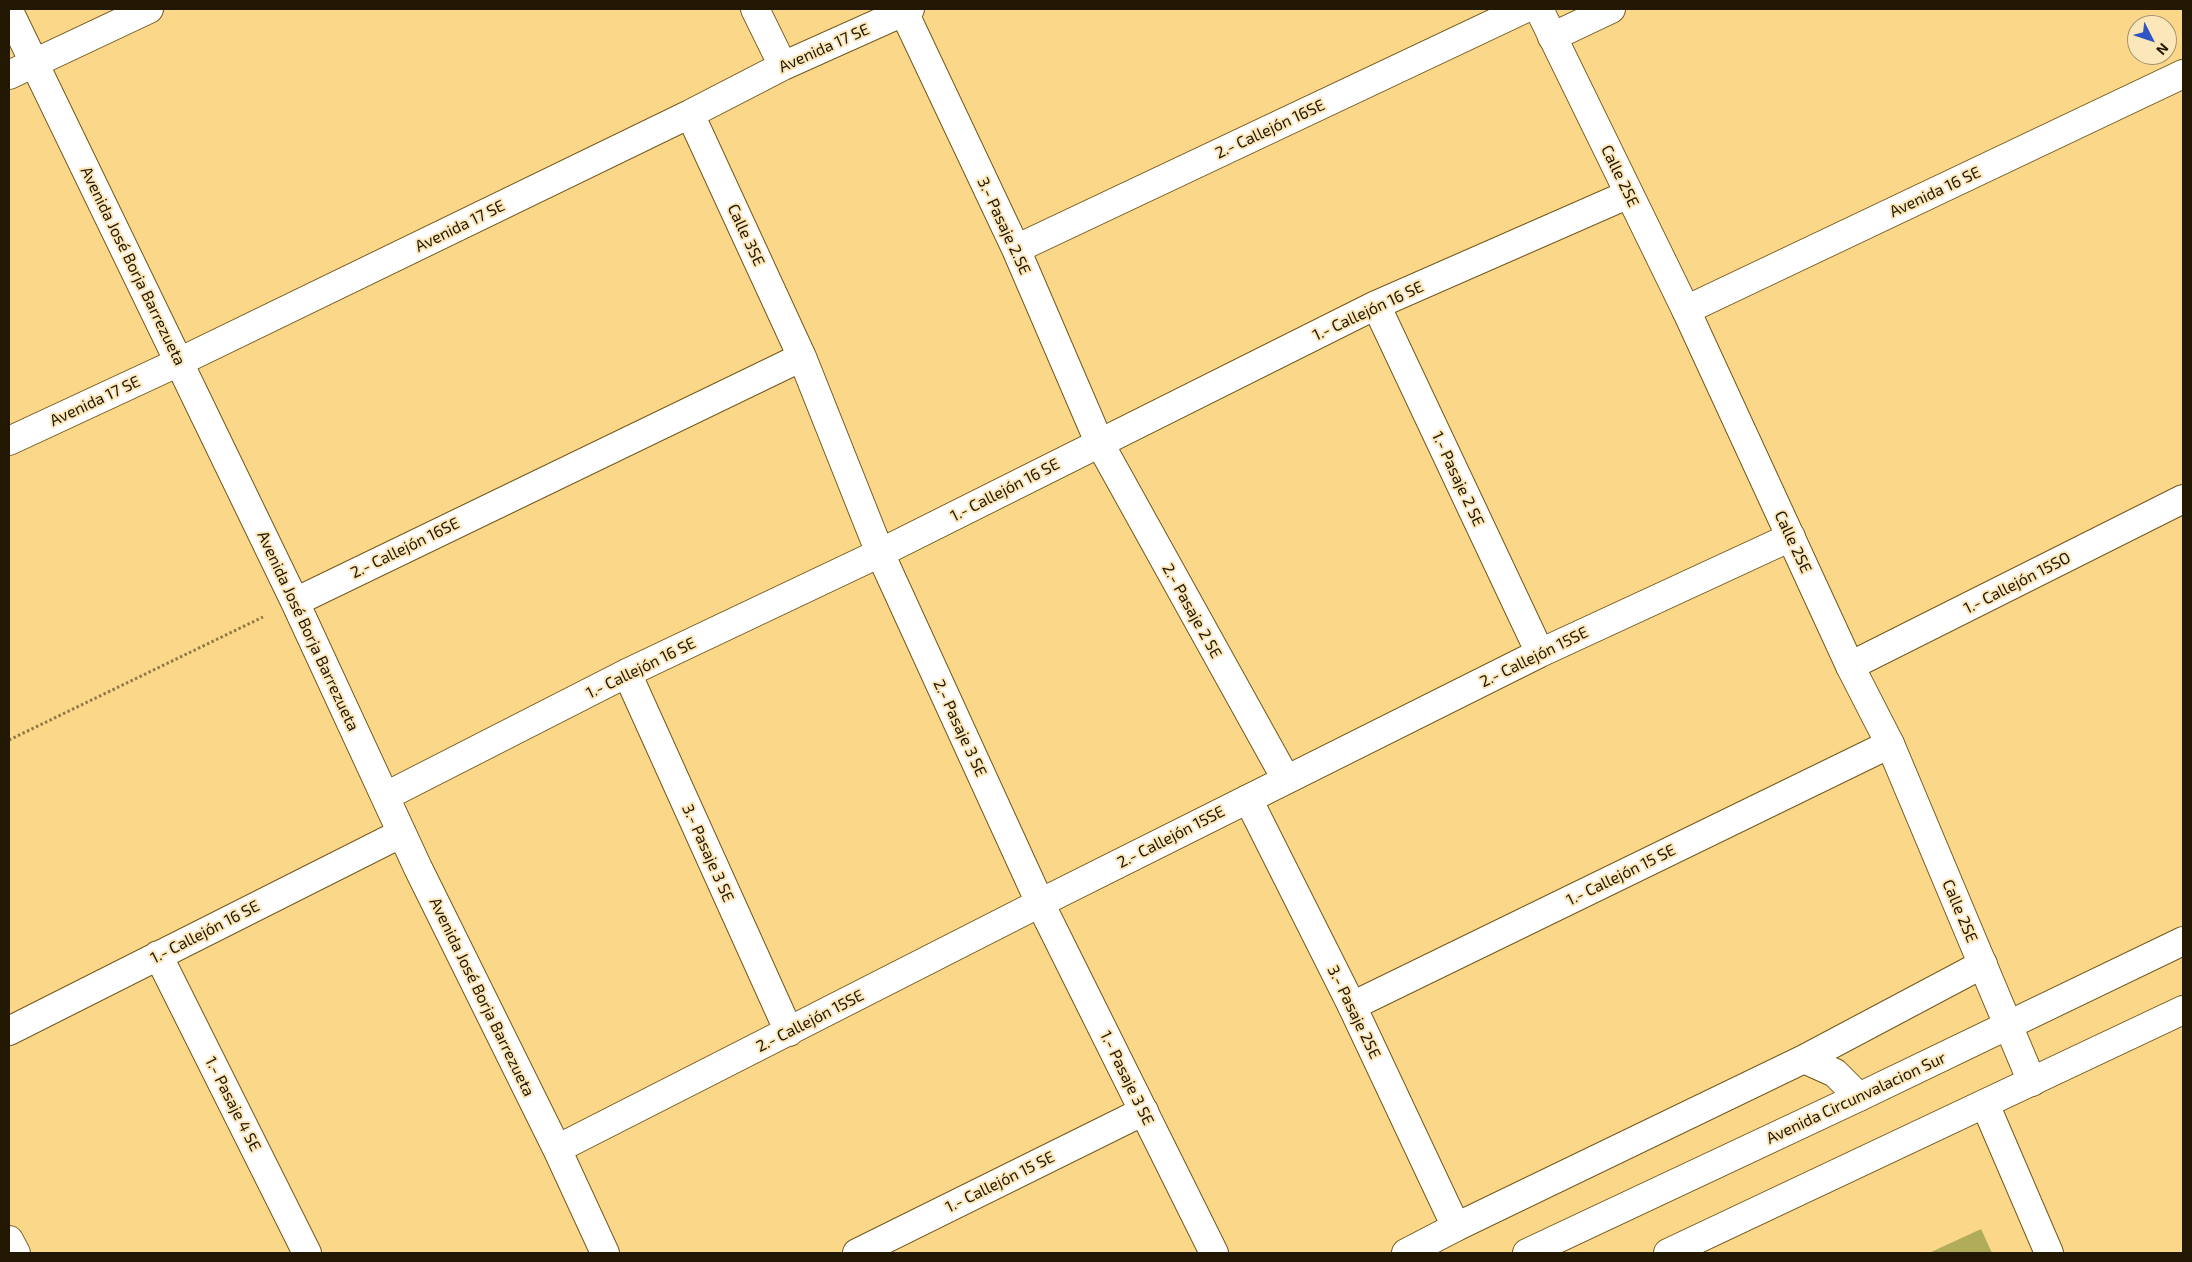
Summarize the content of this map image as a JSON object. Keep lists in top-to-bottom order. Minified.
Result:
{"streets":{"street":["Avenida 17 SE","2.- Callejón 16SE","Calle 2SE","Avenida 16 SE","3.- Pasaje 2.SE","Calle 3SE","Avenida José Borja Barrezueta","1.- Callejón 16 SE","1.- Pasaje 2 SE","1.- Callejón 15SO","2.- Pasaje 2 SE","2.- Callejón 15SE","2.- Pasaje 3 SE","3.- Pasaje 3 SE","1.- Callejón 15 SE","3.- Pasaje 2SE","1.- Pasaje 3 SE","Avenida Circunvalacion Sur","1.- Pasaje 4 SE"]},"crossings":[["Avenida 17 SE","3.- Pasaje 2.SE"],["Avenida 17 SE","Calle 3SE"],["Avenida 17 SE","Avenida José Borja Barrezueta"],["2.- Callejón 16SE","3.- Pasaje 2.SE"],["2.- Callejón 16SE","Calle 3SE"],["2.- Callejón 16SE","Avenida José Borja Barrezueta"],["Calle 2SE","Avenida 16 SE"],["Calle 2SE","1.- Callejón 16 SE"],["Calle 2SE","1.- Callejón 15SO"],["Calle 2SE","2.- Callejón 15SE"],["Calle 2SE","1.- Callejón 15 SE"],["Calle 2SE","Avenida Circunvalacion Sur"],["3.- Pasaje 2.SE","1.- Callejón 16 SE"],["3.- Pasaje 2.SE","2.- Pasaje 2 SE"],["Calle 3SE","1.- Callejón 16 SE"],["Calle 3SE","2.- Pasaje 3 SE"],["Avenida José Borja Barrezueta","1.- Callejón 16 SE"],["Avenida José Borja Barrezueta","2.- Callejón 15SE"],["1.- Callejón 16 SE","1.- Pasaje 2 SE"],["1.- Callejón 16 SE","2.- Pasaje 2 SE"],["1.- Callejón 16 SE","2.- Pasaje 3 SE"],["1.- Callejón 16 SE","3.- Pasaje 3 SE"],["1.- Callejón 16 SE","1.- Pasaje 4 SE"],["1.- Pasaje 2 SE","2.- Callejón 15SE"],["2.- Pasaje 2 SE","2.- Callejón 15SE"],["2.- Callejón 15SE","2.- Pasaje 3 SE"],["2.- Callejón 15SE","3.- Pasaje 3 SE"],["2.- Callejón 15SE","3.- Pasaje 2SE"],["2.- Callejón 15SE","1.- Pasaje 3 SE"],["2.- Pasaje 3 SE","1.- Pasaje 3 SE"],["1.- Callejón 15 SE","3.- Pasaje 2SE"],["1.- Callejón 15 SE","1.- Pasaje 3 SE"]],"north":"bottom right"}
